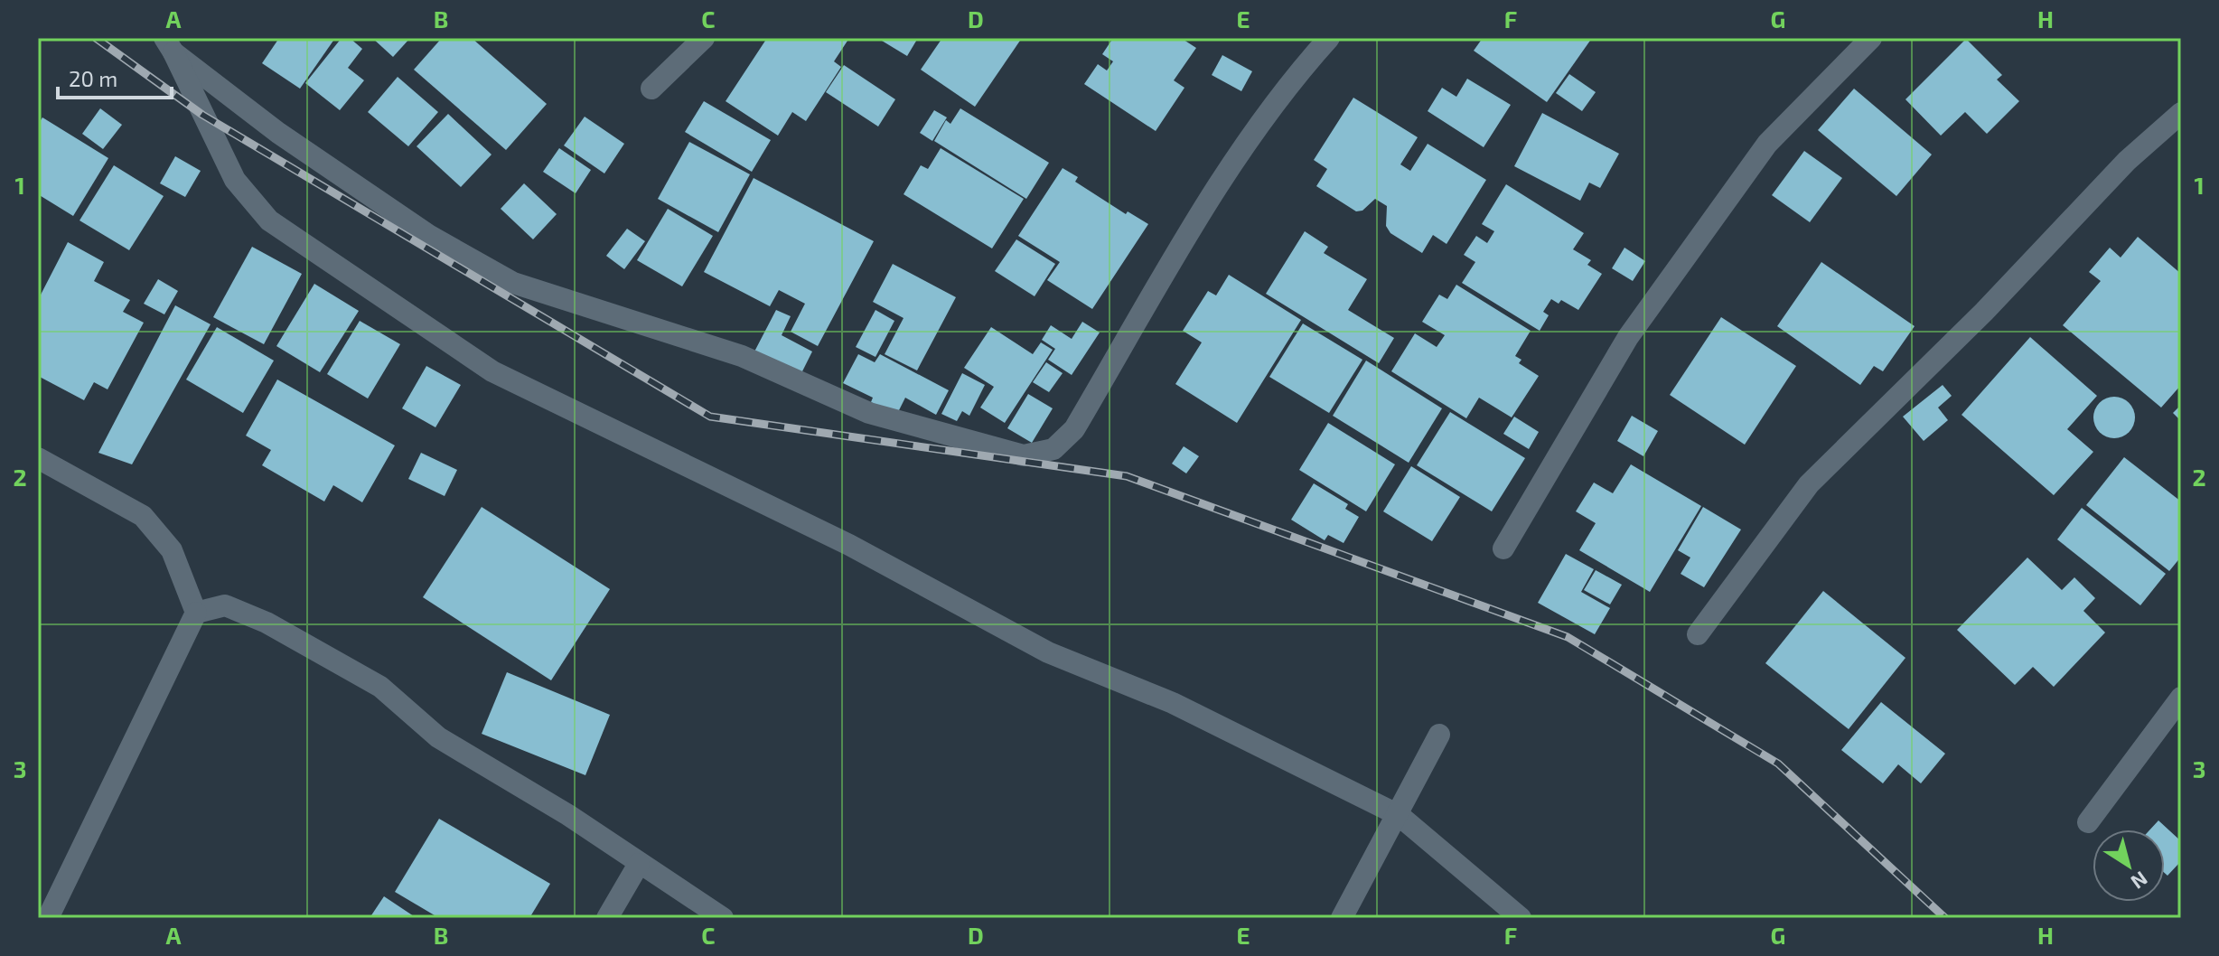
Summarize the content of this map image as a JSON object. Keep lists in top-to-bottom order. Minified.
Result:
{"scale_bar":"20 m","north":"bottom right","grid":{"columns":["A","B","C","D","E","F","G","H"],"rows":["1","2","3"]}}
